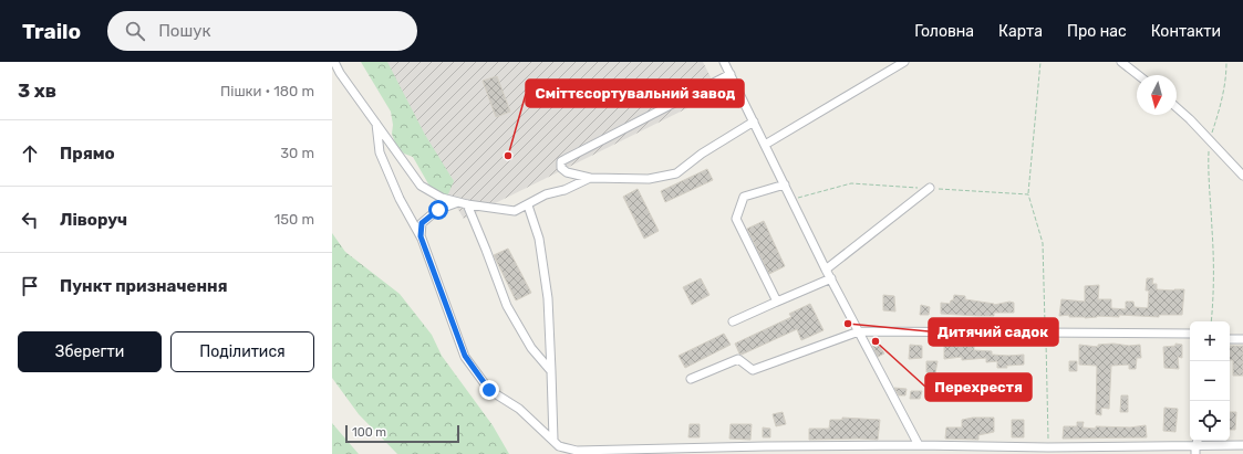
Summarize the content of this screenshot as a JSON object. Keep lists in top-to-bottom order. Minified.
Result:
{"places":["Сміттєсортувальний завод","Дитячий садок","Перехрестя"],"scale_bar":"100 m","north":"bottom","page":{"header":"Trailo","search":"Пошук","nav":["Головна","Карта","Про нас","Контакти"],"heading":["3 хв","Пішки · 180 m"],"list":[["Прямо","30 m"],["Ліворуч","150 m"],"Пункт призначення"],"buttons":["Зберегти","Поділитися"],"map_buttons":["+","−"],"scale":"100 m"}}
